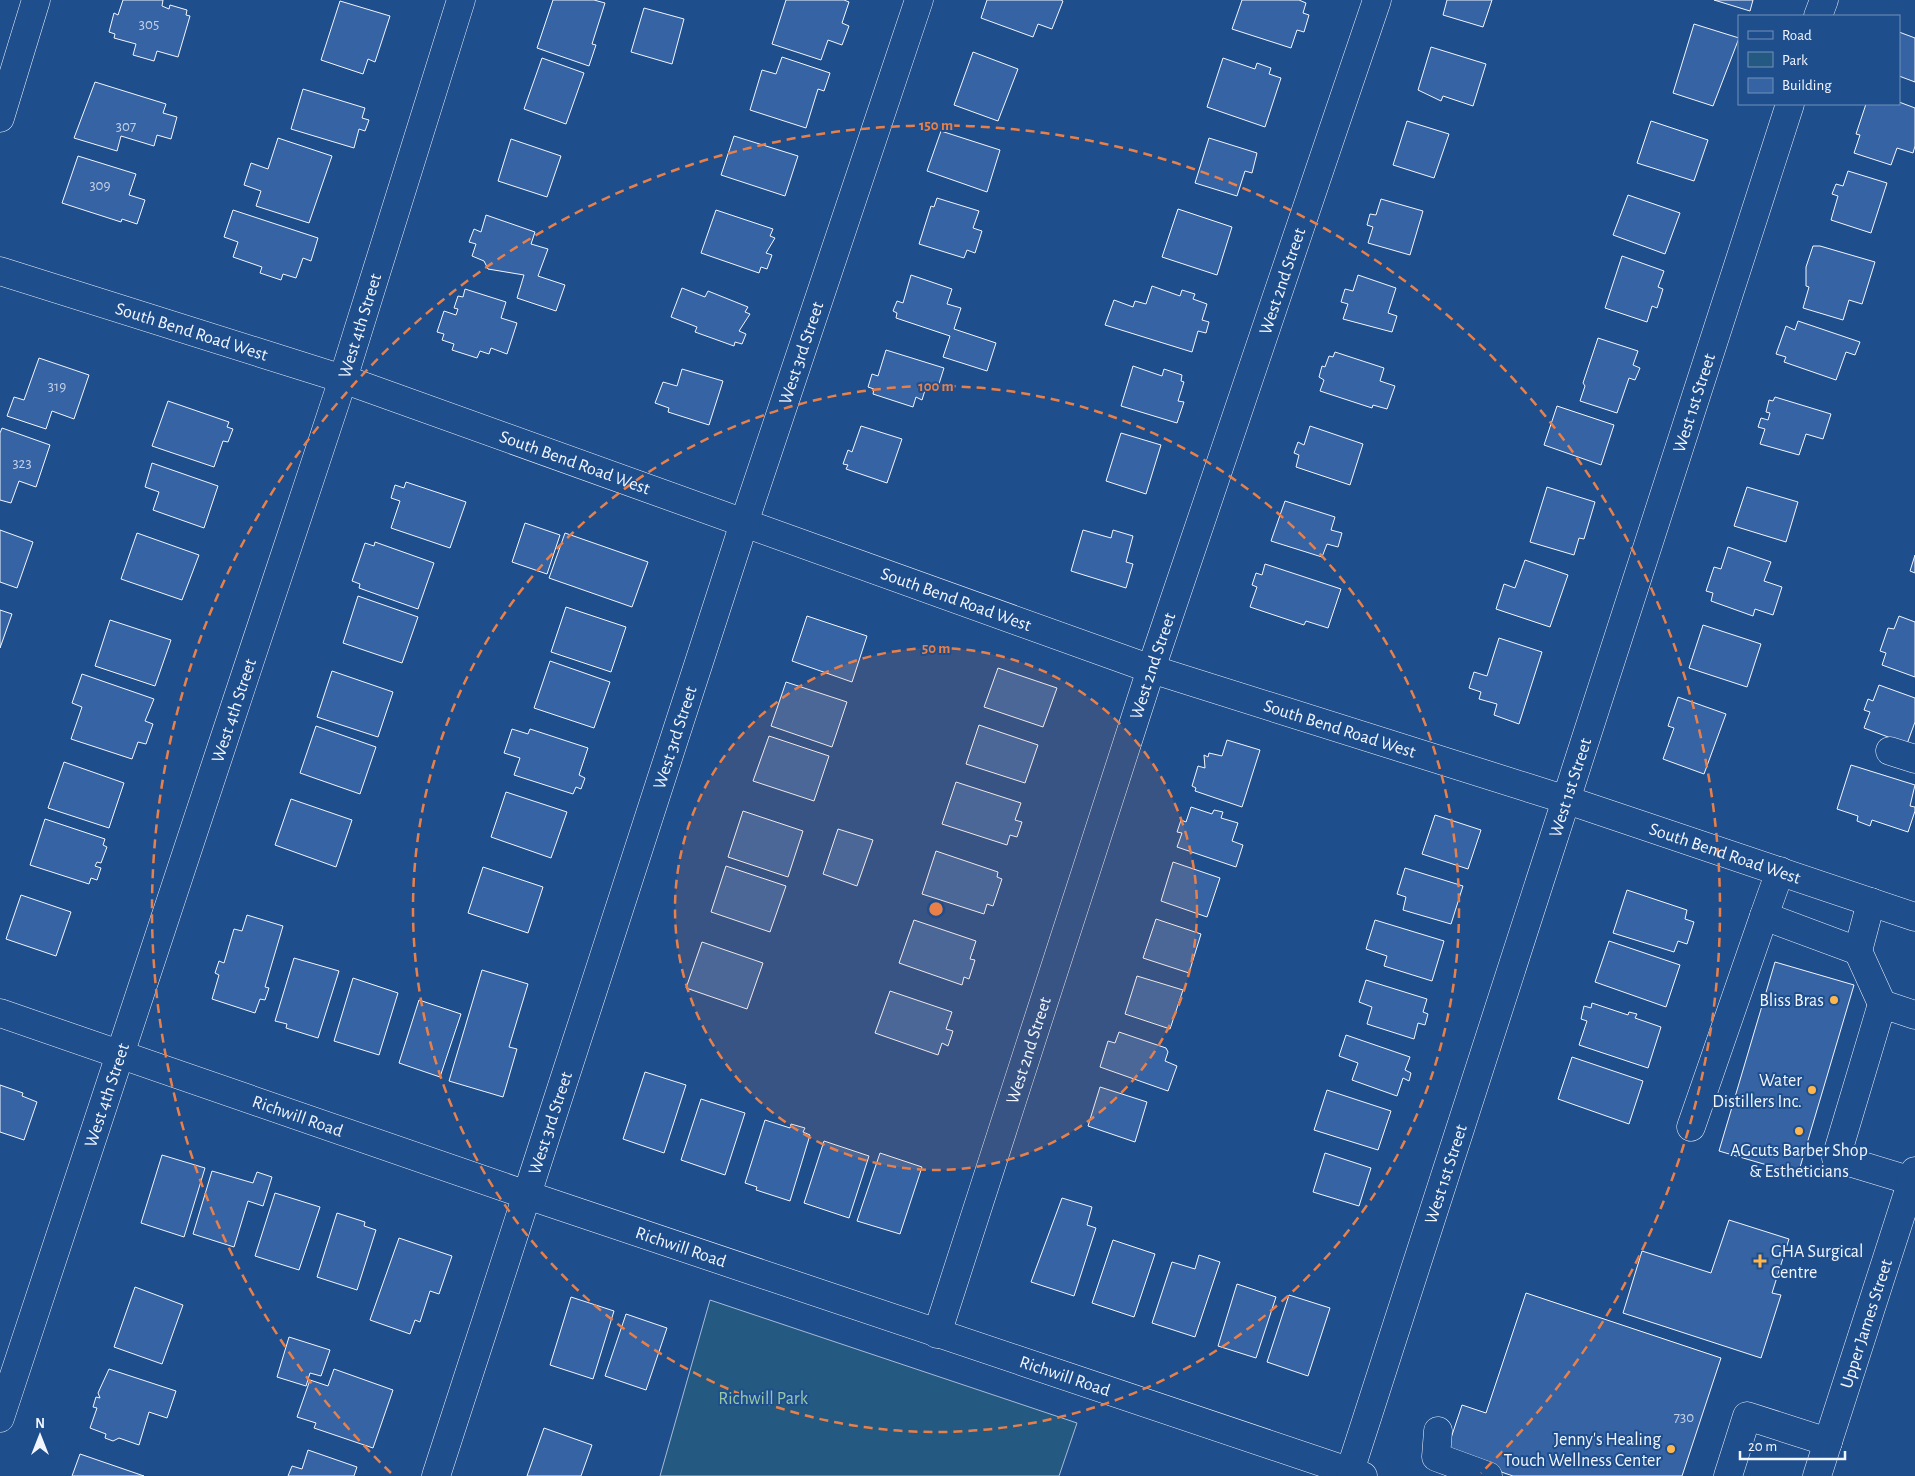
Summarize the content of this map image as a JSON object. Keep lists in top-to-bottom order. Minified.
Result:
{"streets":{"street":["West 2nd Street","West 4th Street","South Bend Road West","West 3rd Street","West 1st Street","Richwill Road","Upper James Street"]},"crossings":[["West 2nd Street","South Bend Road West"],["West 2nd Street","Richwill Road"],["West 4th Street","South Bend Road West"],["West 4th Street","Richwill Road"],["South Bend Road West","West 3rd Street"],["South Bend Road West","West 1st Street"],["West 3rd Street","Richwill Road"],["West 1st Street","Richwill Road"]],"parks":["Richwill Park"],"places":{"other":["Bliss Bras","Water Distillers Inc.","AGcuts Barber Shop & Estheticians","Jenny's Healing Touch Wellness Center"],"health":["GHA Surgical Centre"]},"house_numbers":["305","307","309","319","323","730"],"legend":["Road","Park","Building"],"scale_bar":"20 m","north":"top","rings":["150 m","100 m","50 m"]}
